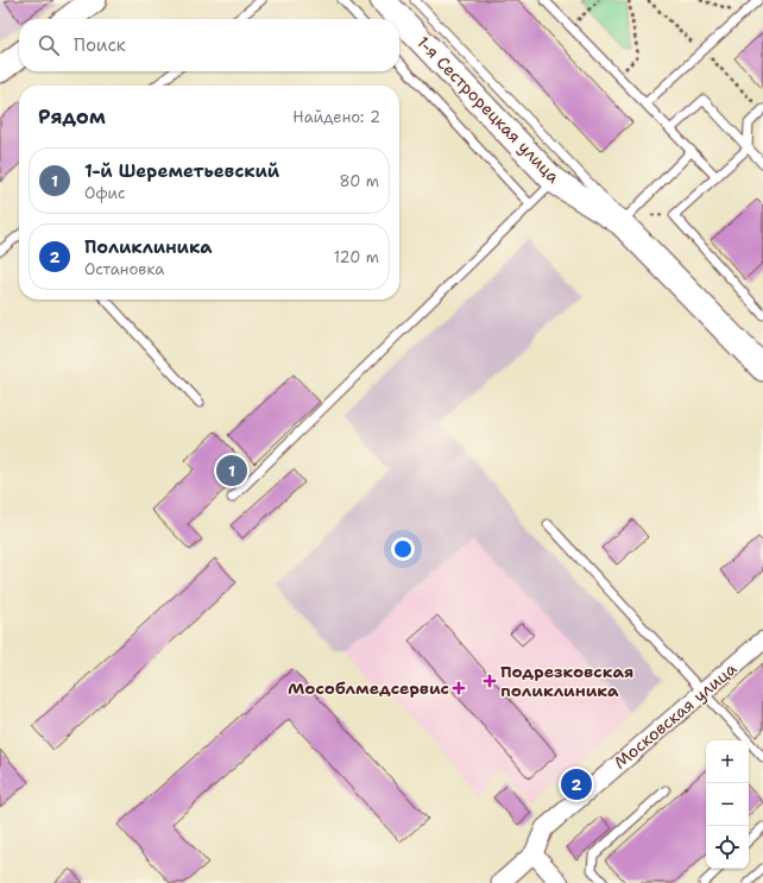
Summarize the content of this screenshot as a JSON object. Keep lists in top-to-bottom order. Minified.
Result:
{"streets":{"street":["1-я Сестрорецкая улица","Московская улица"]},"places":{"health":["Подрезковская поликлиника","Мособлмедсервис"]},"page":{"search":"Поиск","heading":["Рядом","Найдено: 2"],"list":[{"mark":"1","name":"1-й Шереметьевский","note":"Офис","value":"80 m"},{"mark":"2","name":"Поликлиника","note":"Остановка","value":"120 m"}],"pins":["1","2"],"map_buttons":["+","−"]}}
